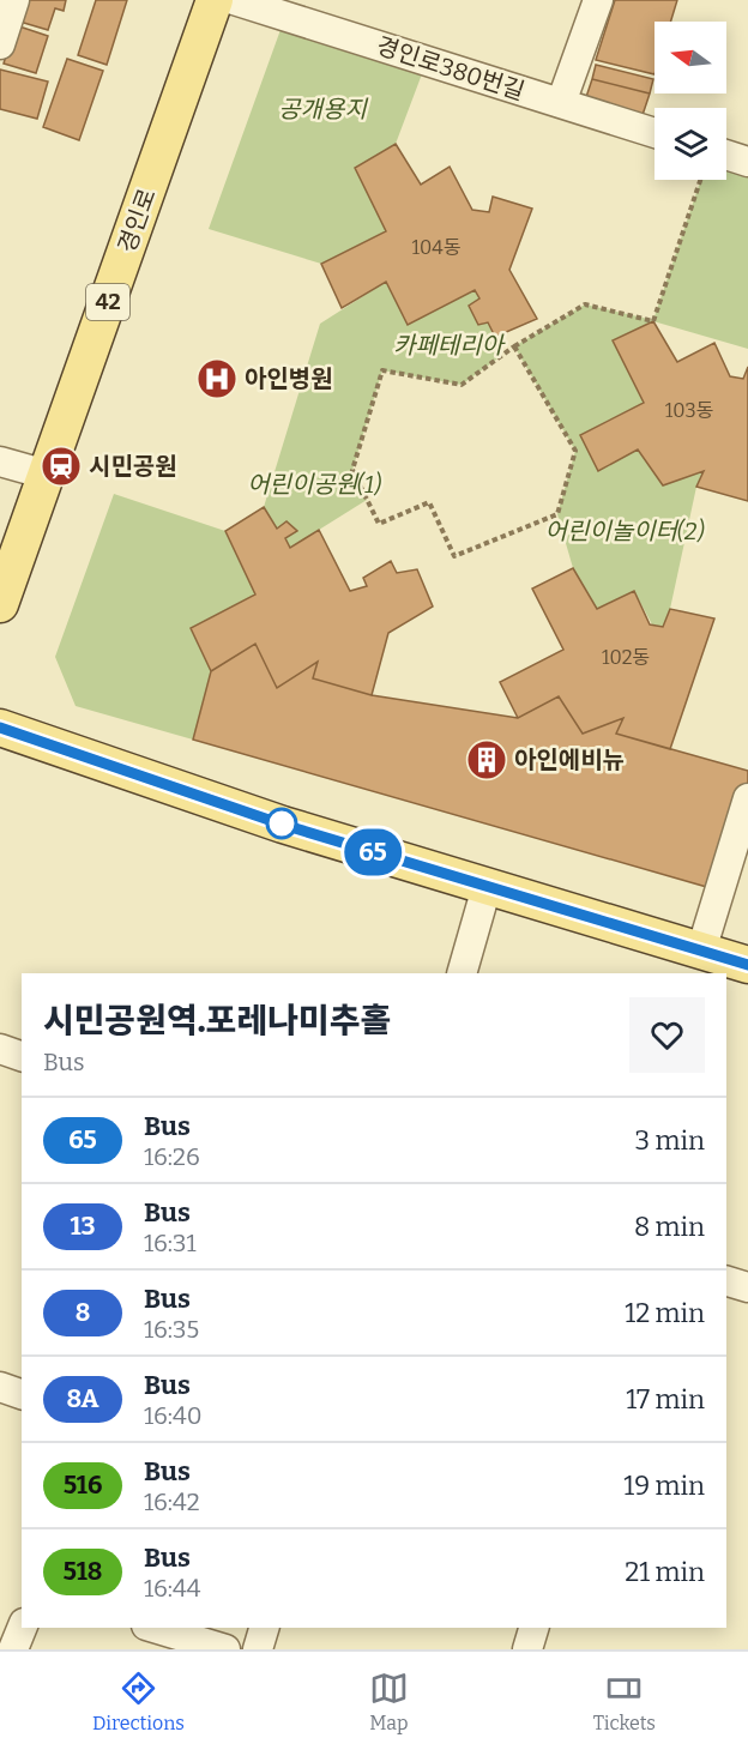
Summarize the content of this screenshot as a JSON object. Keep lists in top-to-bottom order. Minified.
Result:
{"streets":{"main road":["경인로","42"],"street":["경인로380번길"]},"parks":["공개용지","카페테리아","어린이공원(1)","어린이놀이터(2)"],"places":{"hospital":["아인병원"],"station":["시민공원"],"building":["아인에비뉴"]},"lines":["bus line 65"],"house_numbers":["104동","103동","102동"],"north":"left","page":{"on_map":"65","heading":["시민공원역.포레나미추홀","Bus"],"list":[{"mark":"65","name":"Bus","note":"16:26","value":"3 min"},{"mark":"13","name":"Bus","note":"16:31","value":"8 min"},{"mark":"8","name":"Bus","note":"16:35","value":"12 min"},{"mark":"8A","name":"Bus","note":"16:40","value":"17 min"},{"mark":"516","name":"Bus","note":"16:42","value":"19 min"},{"mark":"518","name":"Bus","note":"16:44","value":"21 min"}],"tabs":["Directions","Map","Tickets"]}}
